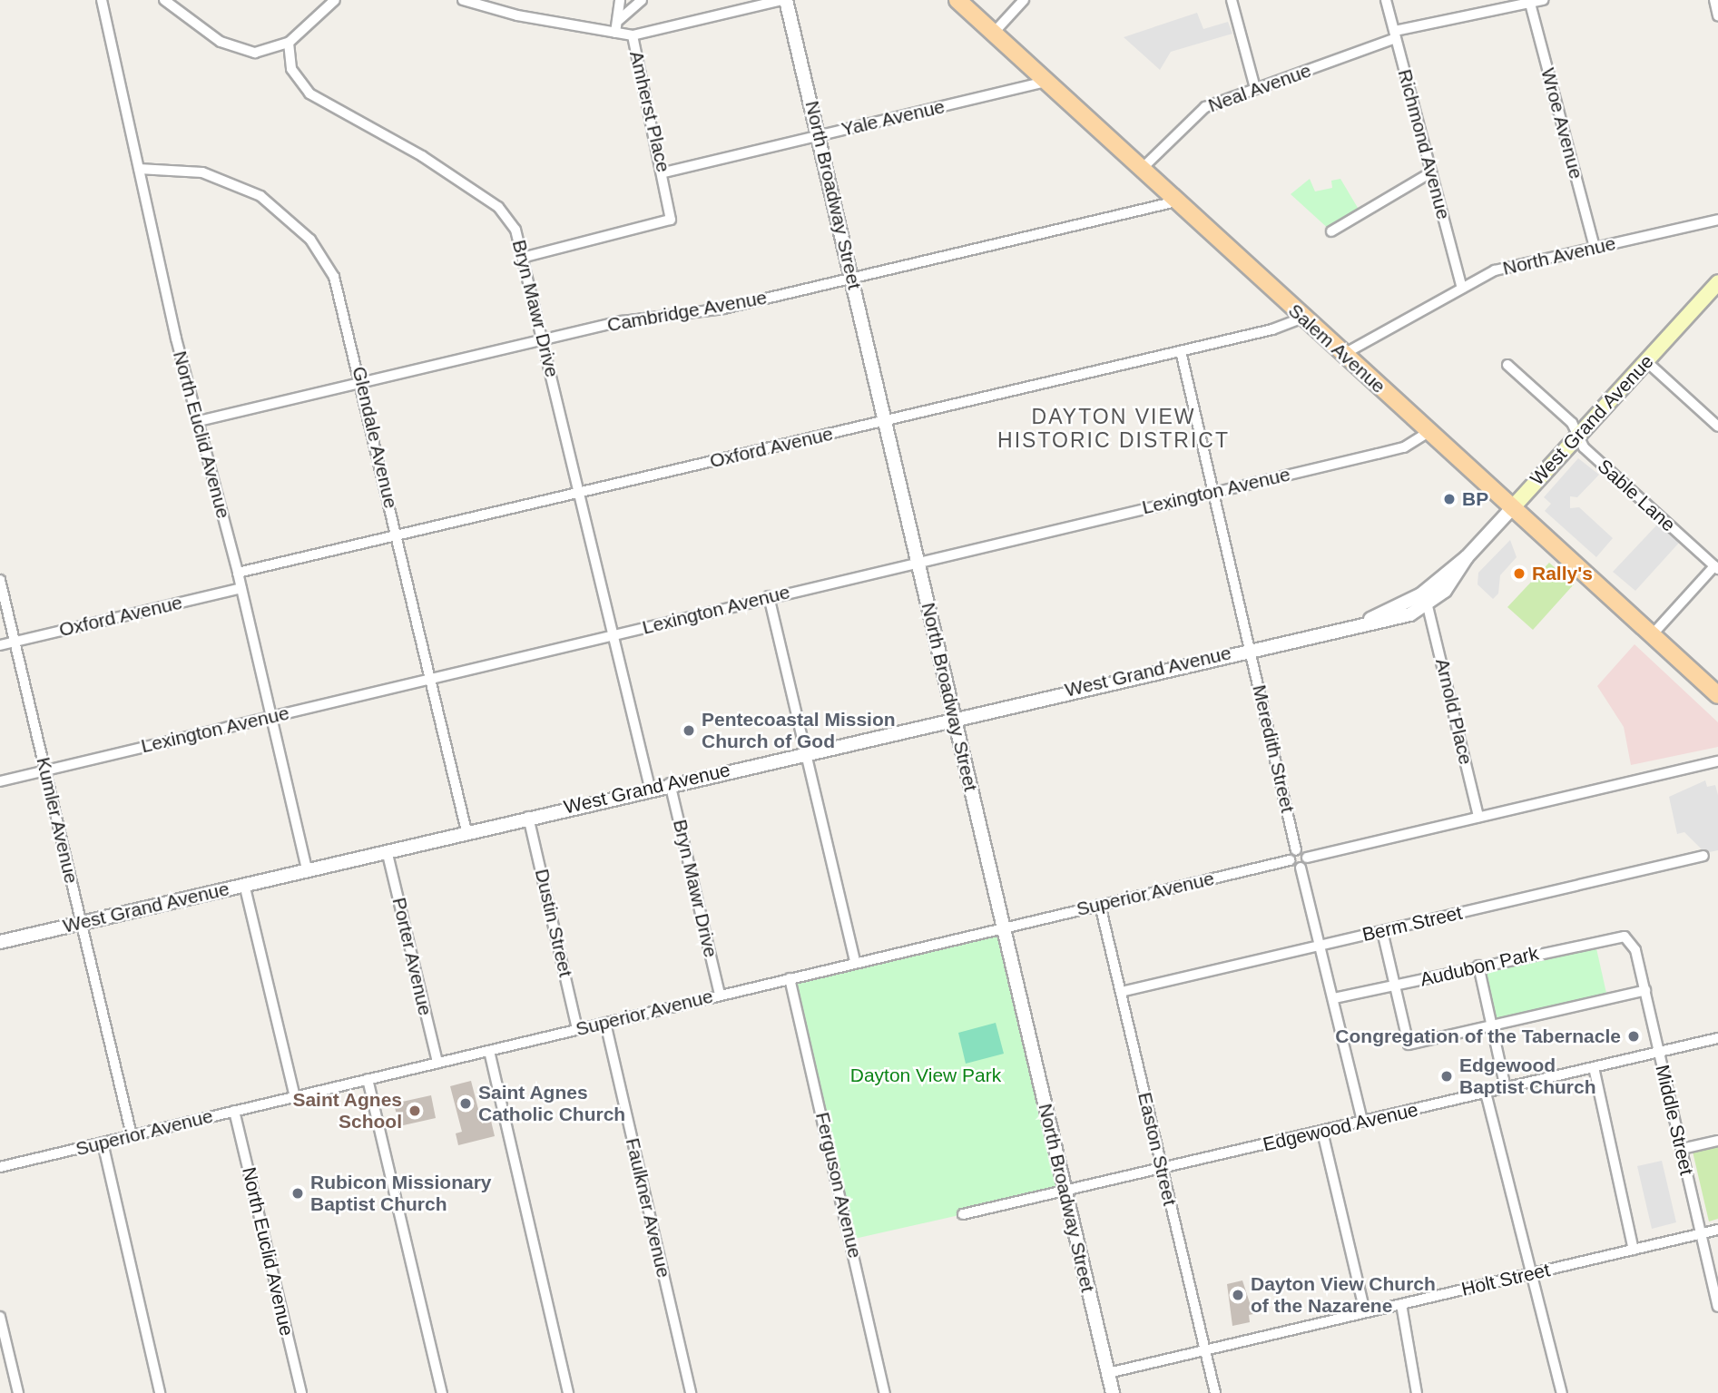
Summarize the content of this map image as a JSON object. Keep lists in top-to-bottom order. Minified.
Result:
{"streets":{"main road":["Salem Avenue","West Grand Avenue"],"street":["Neal Avenue","Amherst Place","Yale Avenue","Wroe Avenue","Richmond Avenue","North Broadway Street","North Avenue","Bryn Mawr Drive","Cambridge Avenue","North Euclid Avenue","Glendale Avenue","Oxford Avenue","Lexington Avenue","Sable Lane","Arnold Place","Meredith Street","Kumler Avenue","Superior Avenue","Dustin Street","Berm Street","Porter Avenue","Audubon Park","Middle Street","Edgewood Avenue","Easton Street","Ferguson Avenue","Faulkner Avenue","Holt Street"]},"crossings":[["Neal Avenue","Wroe Avenue"],["Neal Avenue","Richmond Avenue"],["Neal Avenue","Salem Avenue"],["Amherst Place","Yale Avenue"],["Amherst Place","Bryn Mawr Drive"],["Yale Avenue","North Broadway Street"],["Yale Avenue","Salem Avenue"],["Wroe Avenue","North Avenue"],["Richmond Avenue","North Avenue"],["North Broadway Street","Cambridge Avenue"],["North Broadway Street","West Grand Avenue"],["North Broadway Street","Oxford Avenue"],["North Broadway Street","Lexington Avenue"],["North Broadway Street","Superior Avenue"],["North Broadway Street","Edgewood Avenue"],["North Broadway Street","Holt Street"],["North Avenue","Salem Avenue"],["Bryn Mawr Drive","Cambridge Avenue"],["Bryn Mawr Drive","West Grand Avenue"],["Bryn Mawr Drive","Oxford Avenue"],["Bryn Mawr Drive","Lexington Avenue"],["Bryn Mawr Drive","Superior Avenue"],["Cambridge Avenue","Salem Avenue"],["Cambridge Avenue","North Euclid Avenue"],["Cambridge Avenue","Glendale Avenue"],["Salem Avenue","West Grand Avenue"],["Salem Avenue","Oxford Avenue"],["Salem Avenue","Lexington Avenue"],["West Grand Avenue","North Euclid Avenue"],["West Grand Avenue","Glendale Avenue"],["West Grand Avenue","Sable Lane"],["West Grand Avenue","Arnold Place"],["West Grand Avenue","Meredith Street"],["West Grand Avenue","Kumler Avenue"],["West Grand Avenue","Dustin Street"],["West Grand Avenue","Porter Avenue"],["North Euclid Avenue","Glendale Avenue"],["North Euclid Avenue","Oxford Avenue"],["North Euclid Avenue","Lexington Avenue"],["North Euclid Avenue","Superior Avenue"],["Glendale Avenue","Oxford Avenue"],["Glendale Avenue","Lexington Avenue"],["Oxford Avenue","Meredith Street"],["Oxford Avenue","Kumler Avenue"],["Lexington Avenue","Meredith Street"],["Lexington Avenue","Kumler Avenue"],["Kumler Avenue","Superior Avenue"],["Superior Avenue","Dustin Street"],["Superior Avenue","Porter Avenue"],["Superior Avenue","Easton Street"],["Superior Avenue","Ferguson Avenue"],["Superior Avenue","Faulkner Avenue"],["Berm Street","Easton Street"],["Audubon Park","Middle Street"],["Middle Street","Edgewood Avenue"],["Middle Street","Holt Street"],["Edgewood Avenue","Easton Street"],["Easton Street","Holt Street"]],"districts":["DAYTON VIEW HISTORIC DISTRICT"],"parks":["Dayton View Park"],"places":["BP","Rally's","Pentecoastal Mission Church of God","Congregation of the Tabernacle","Edgewood Baptist Church","Saint Agnes Catholic Church","Saint Agnes School","Rubicon Missionary Baptist Church","Dayton View Church of the Nazarene"]}
